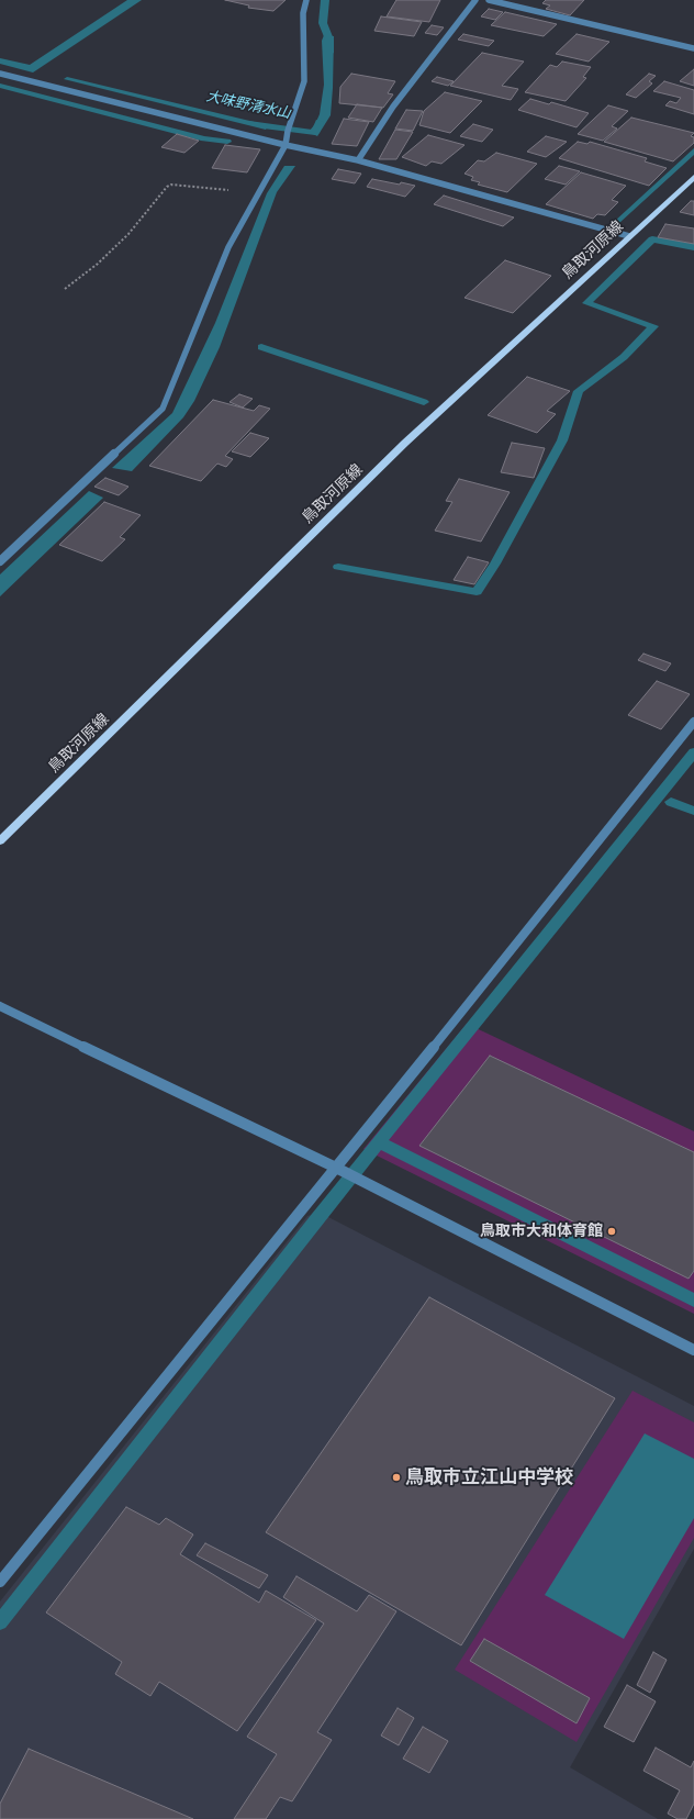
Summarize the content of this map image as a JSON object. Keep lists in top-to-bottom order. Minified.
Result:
{"streets":{"main road":["鳥取河原線"]},"water":["大味野清水山"],"places":["鳥取市大和体育館","鳥取市立江山中学校"]}
